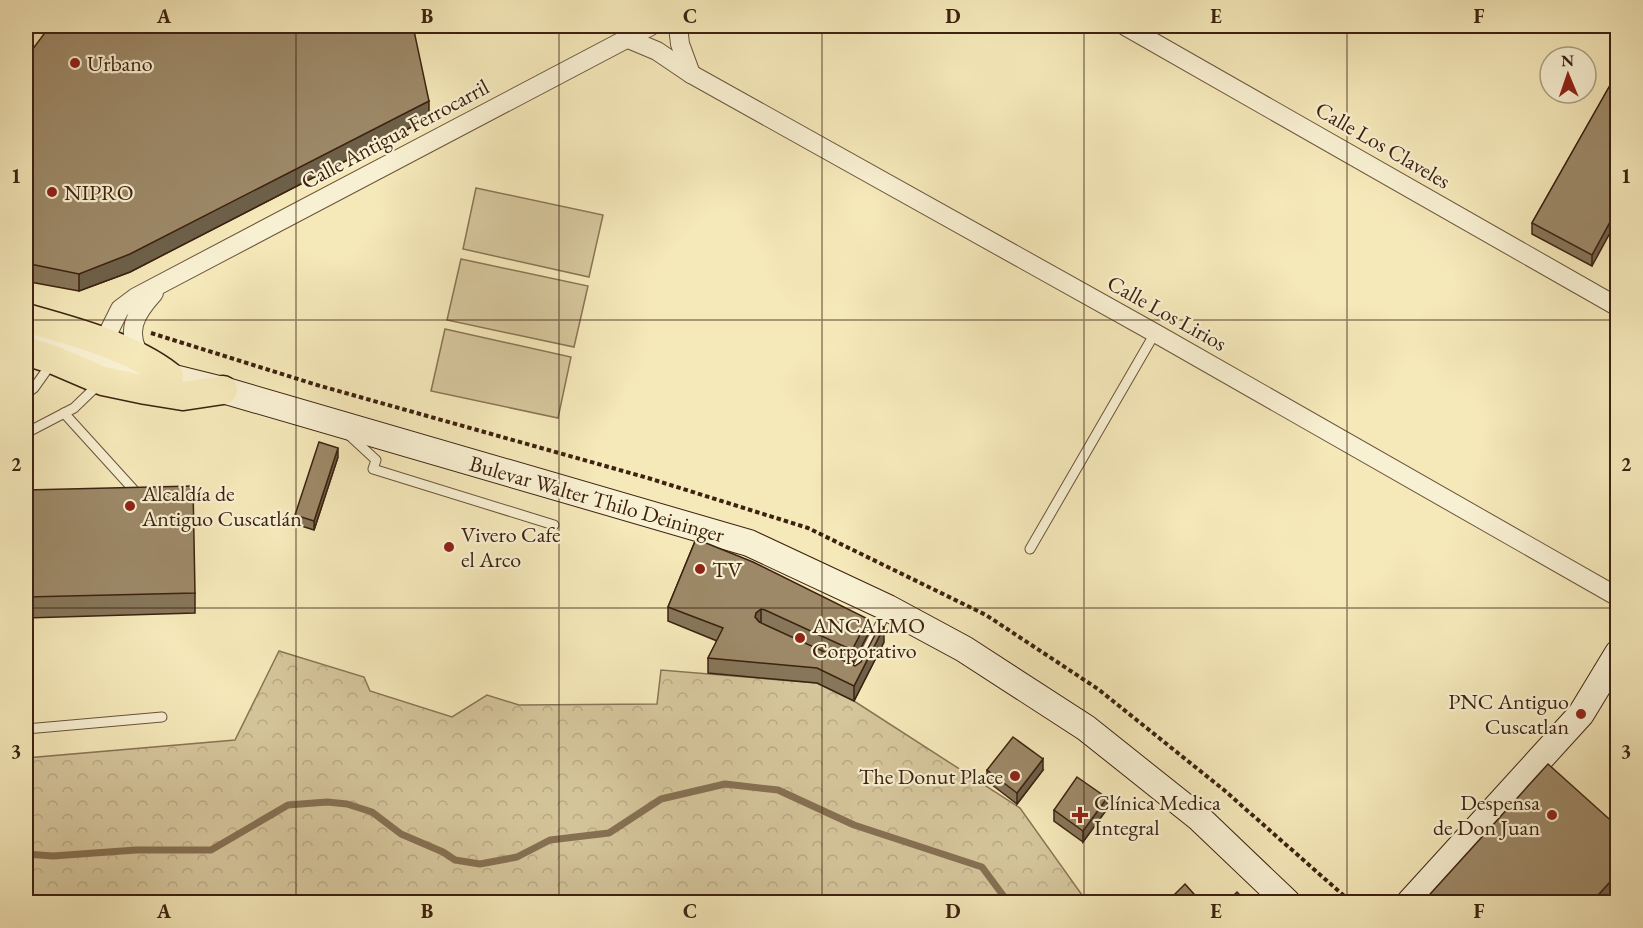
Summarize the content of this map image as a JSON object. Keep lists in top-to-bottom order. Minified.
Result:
{"streets":{"main road":["Bulevar Walter Thilo Deininger"],"street":["Calle Antigua Ferrocarril","Calle Los Claveles","Calle Los Lirios"]},"crossings":[["Calle Antigua Ferrocarril","Calle Los Lirios"],["Calle Antigua Ferrocarril","Bulevar Walter Thilo Deininger"]],"places":{"other":["Urbano","NIPRO","Alcaldía de Antiguo Cuscatlán","Vivero Cafe el Arco","TV","ANCALMO Corporativo","PNC Antiguo Cuscatlan","The Donut Place","Despensa de Don Juan"],"health":["Clínica Medica Integral"]},"north":"top","grid":{"columns":["A","B","C","D","E","F"],"rows":["1","2","3"]}}
